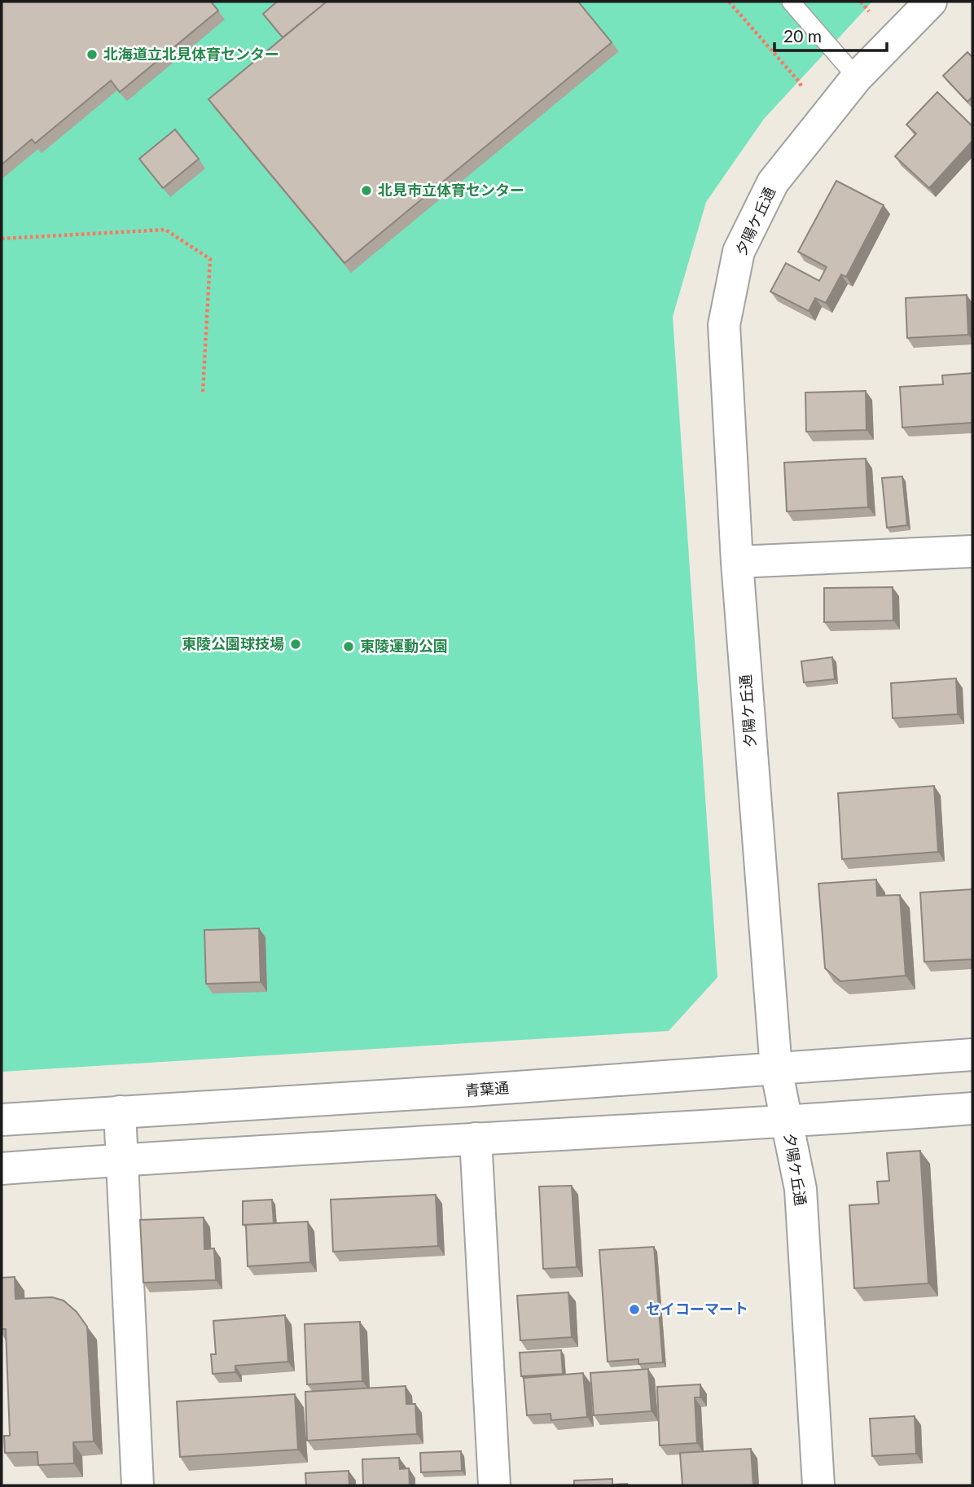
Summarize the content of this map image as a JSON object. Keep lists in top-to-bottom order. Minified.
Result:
{"streets":{"street":["夕陽ケ丘通","青葉通"]},"crossings":[["夕陽ケ丘通","青葉通"]],"places":["北海道立北見体育センター","北見市立体育センター","東陵公園球技場","東陵運動公園","セイコーマート"],"scale_bar":"20 m"}
